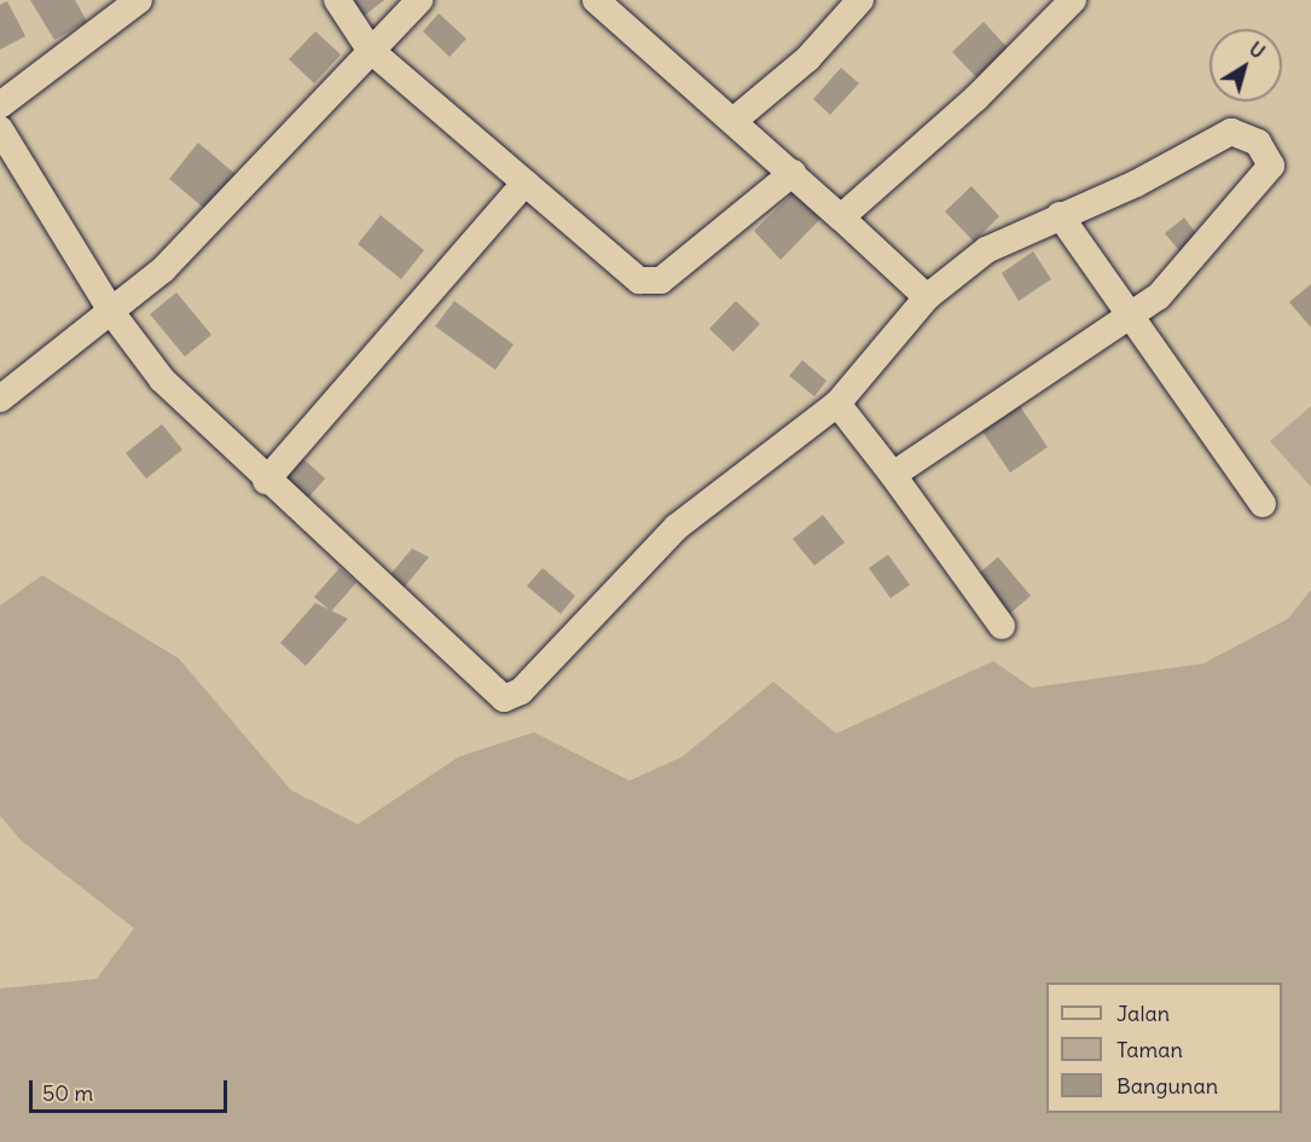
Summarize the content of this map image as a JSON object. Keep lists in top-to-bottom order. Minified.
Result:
{"legend":["Jalan","Taman","Bangunan"],"scale_bar":"50 m","north":"top right"}
